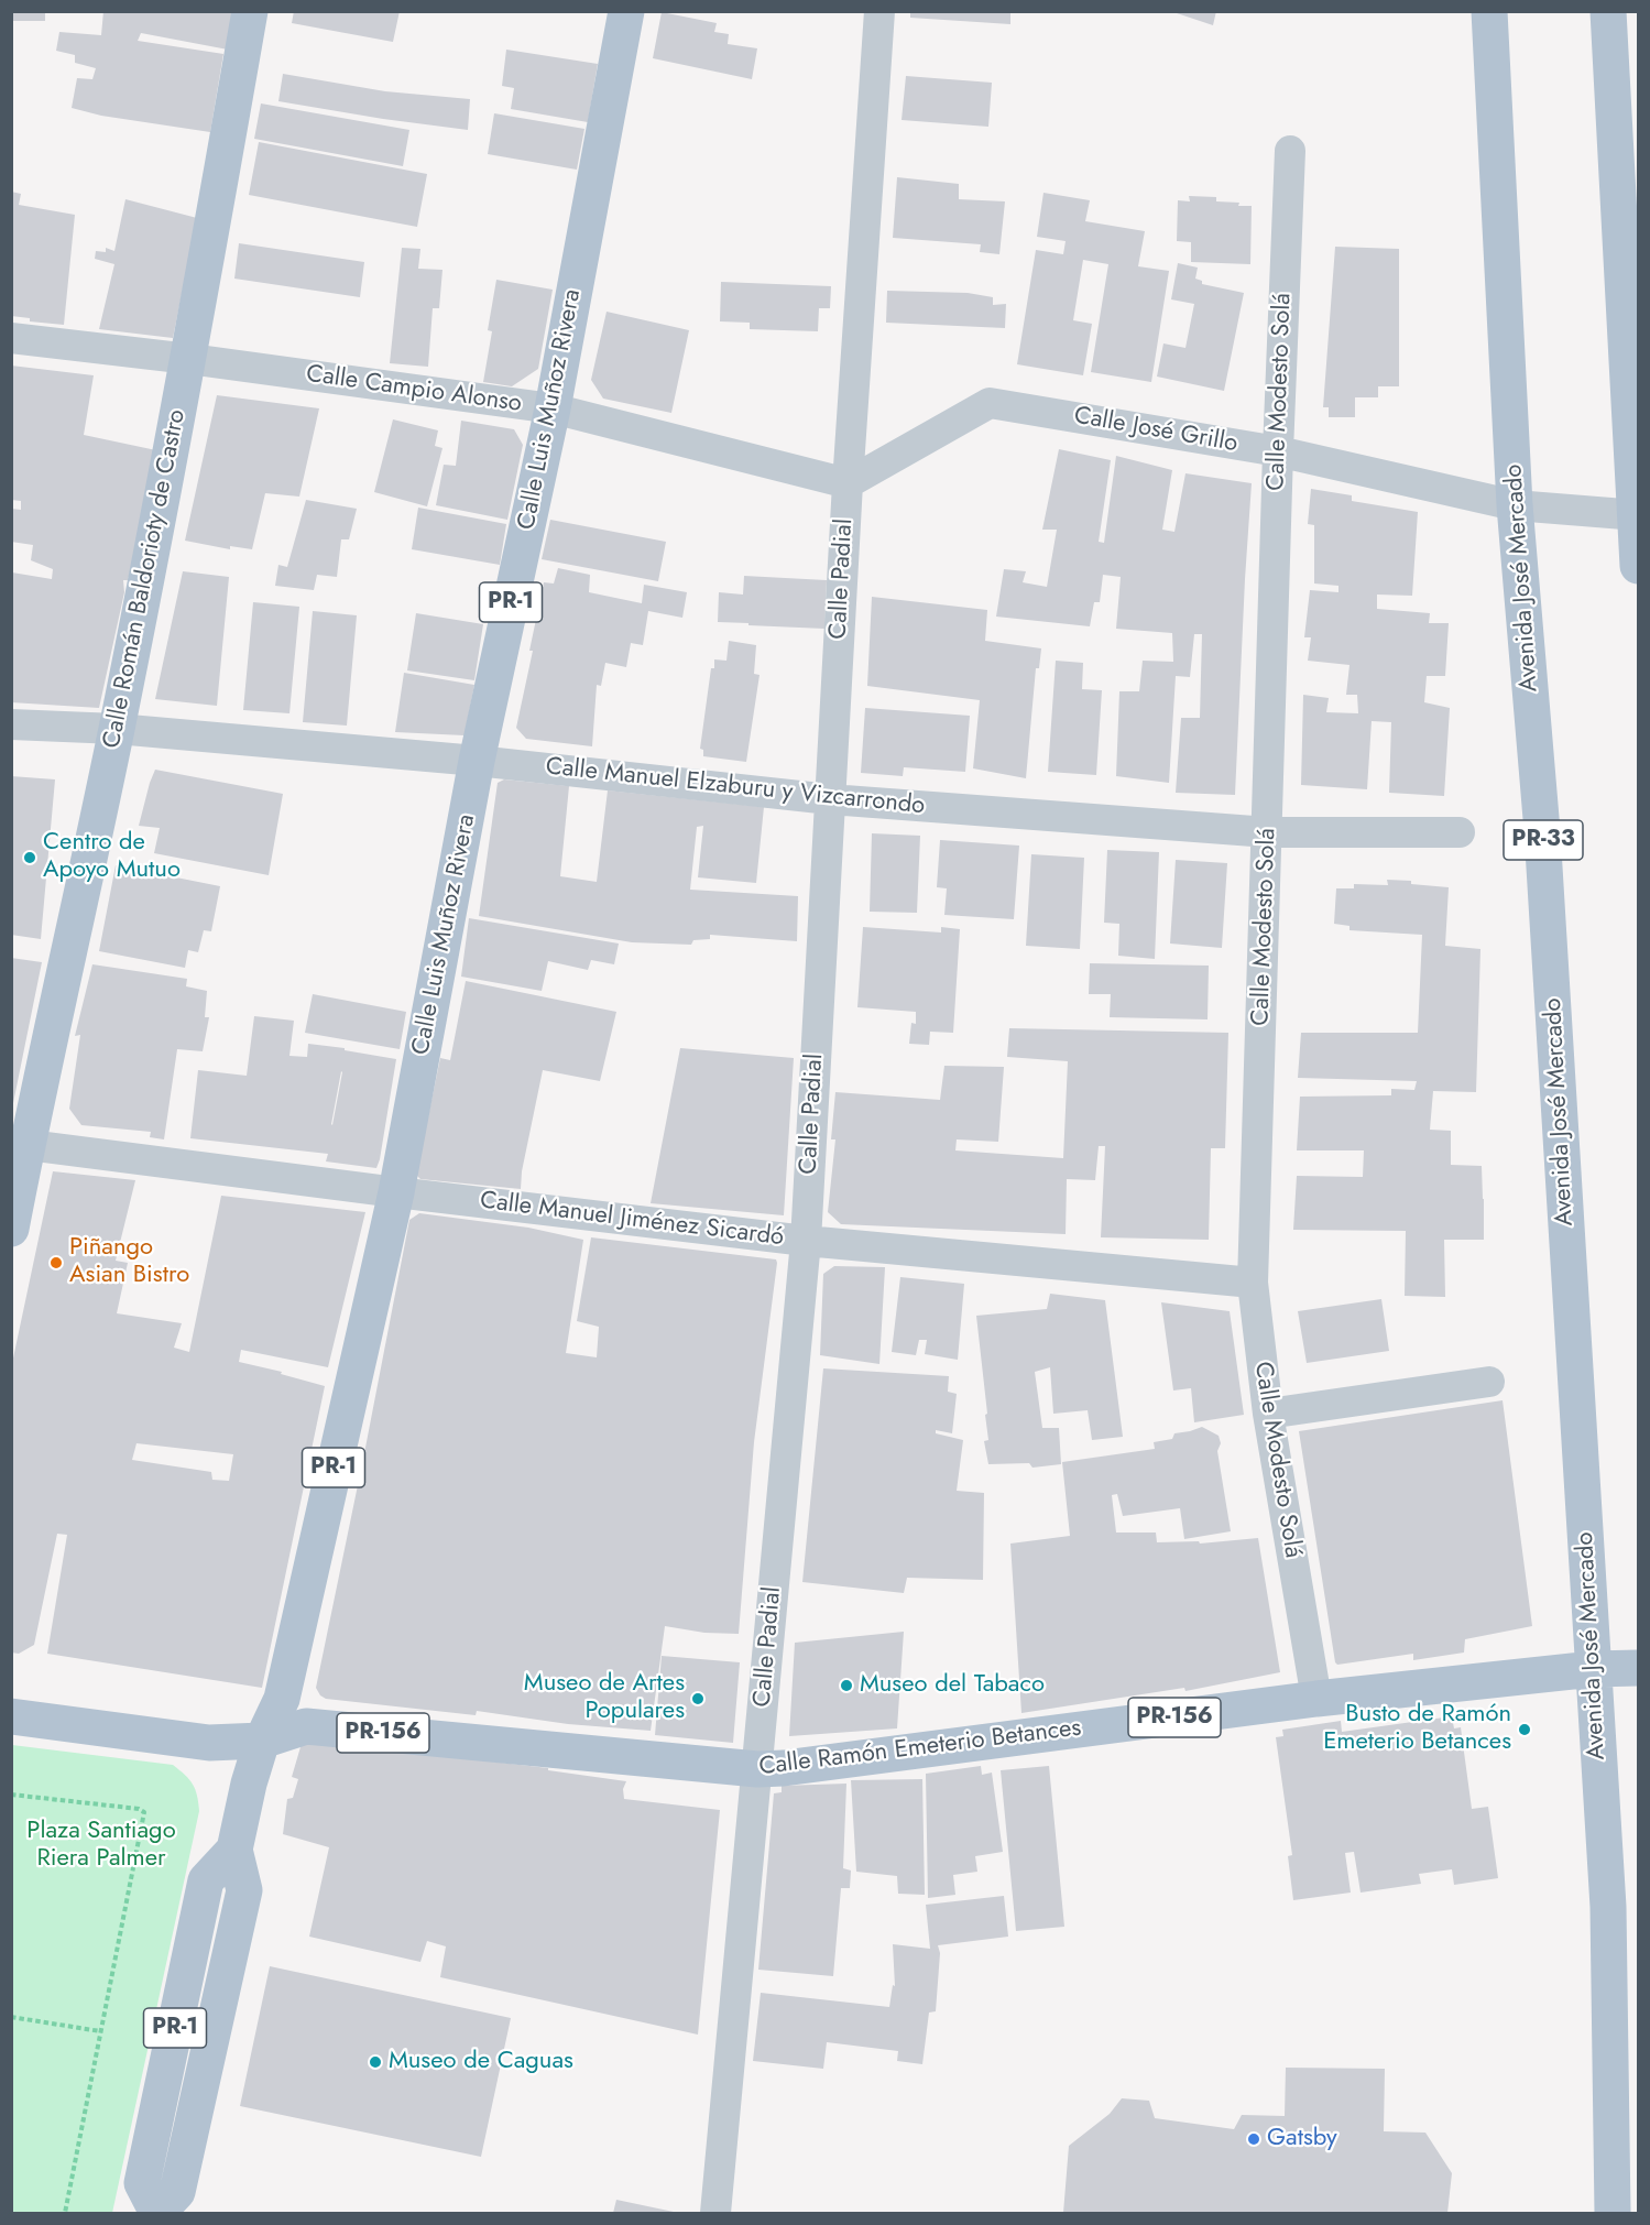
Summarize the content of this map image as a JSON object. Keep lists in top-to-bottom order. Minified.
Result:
{"streets":{"main road":["Calle Luis Muñoz Rivera","Avenida José Mercado","Calle Román Baldorioty de Castro","PR-1","PR-33","PR-156","Calle Ramón Emeterio Betances"],"street":["Calle Campio Alonso","Calle Modesto Solá","Calle José Grillo","Calle Padial","Calle Manuel Elzaburu y Vizcarrondo","Calle Manuel Jiménez Sicardó"]},"crossings":[["Calle Campio Alonso","Calle Luis Muñoz Rivera"],["Calle Campio Alonso","Calle José Grillo"],["Calle Campio Alonso","Calle Román Baldorioty de Castro"],["Calle Campio Alonso","Calle Padial"],["Calle Modesto Solá","Calle José Grillo"],["Calle Modesto Solá","Calle Manuel Elzaburu y Vizcarrondo"],["Calle Modesto Solá","Calle Manuel Jiménez Sicardó"],["Calle Modesto Solá","Calle Ramón Emeterio Betances"],["Calle Luis Muñoz Rivera","Calle Manuel Elzaburu y Vizcarrondo"],["Calle Luis Muñoz Rivera","Calle Manuel Jiménez Sicardó"],["Calle Luis Muñoz Rivera","Calle Ramón Emeterio Betances"],["Calle José Grillo","Avenida José Mercado"],["Calle José Grillo","Calle Padial"],["Avenida José Mercado","PR-156"],["Avenida José Mercado","Calle Ramón Emeterio Betances"],["Calle Román Baldorioty de Castro","Calle Manuel Elzaburu y Vizcarrondo"],["Calle Román Baldorioty de Castro","Calle Manuel Jiménez Sicardó"],["Calle Padial","Calle Manuel Elzaburu y Vizcarrondo"],["Calle Padial","Calle Manuel Jiménez Sicardó"],["Calle Padial","Calle Ramón Emeterio Betances"],["PR-156","Calle Ramón Emeterio Betances"]],"parks":["Plaza Santiago Riera Palmer"],"places":["Centro de Apoyo Mutuo","Piñango Asian Bistro","Museo del Tabaco","Museo de Artes Populares","Busto de Ramón Emeterio Betances","Museo de Caguas","Gatsby"]}
